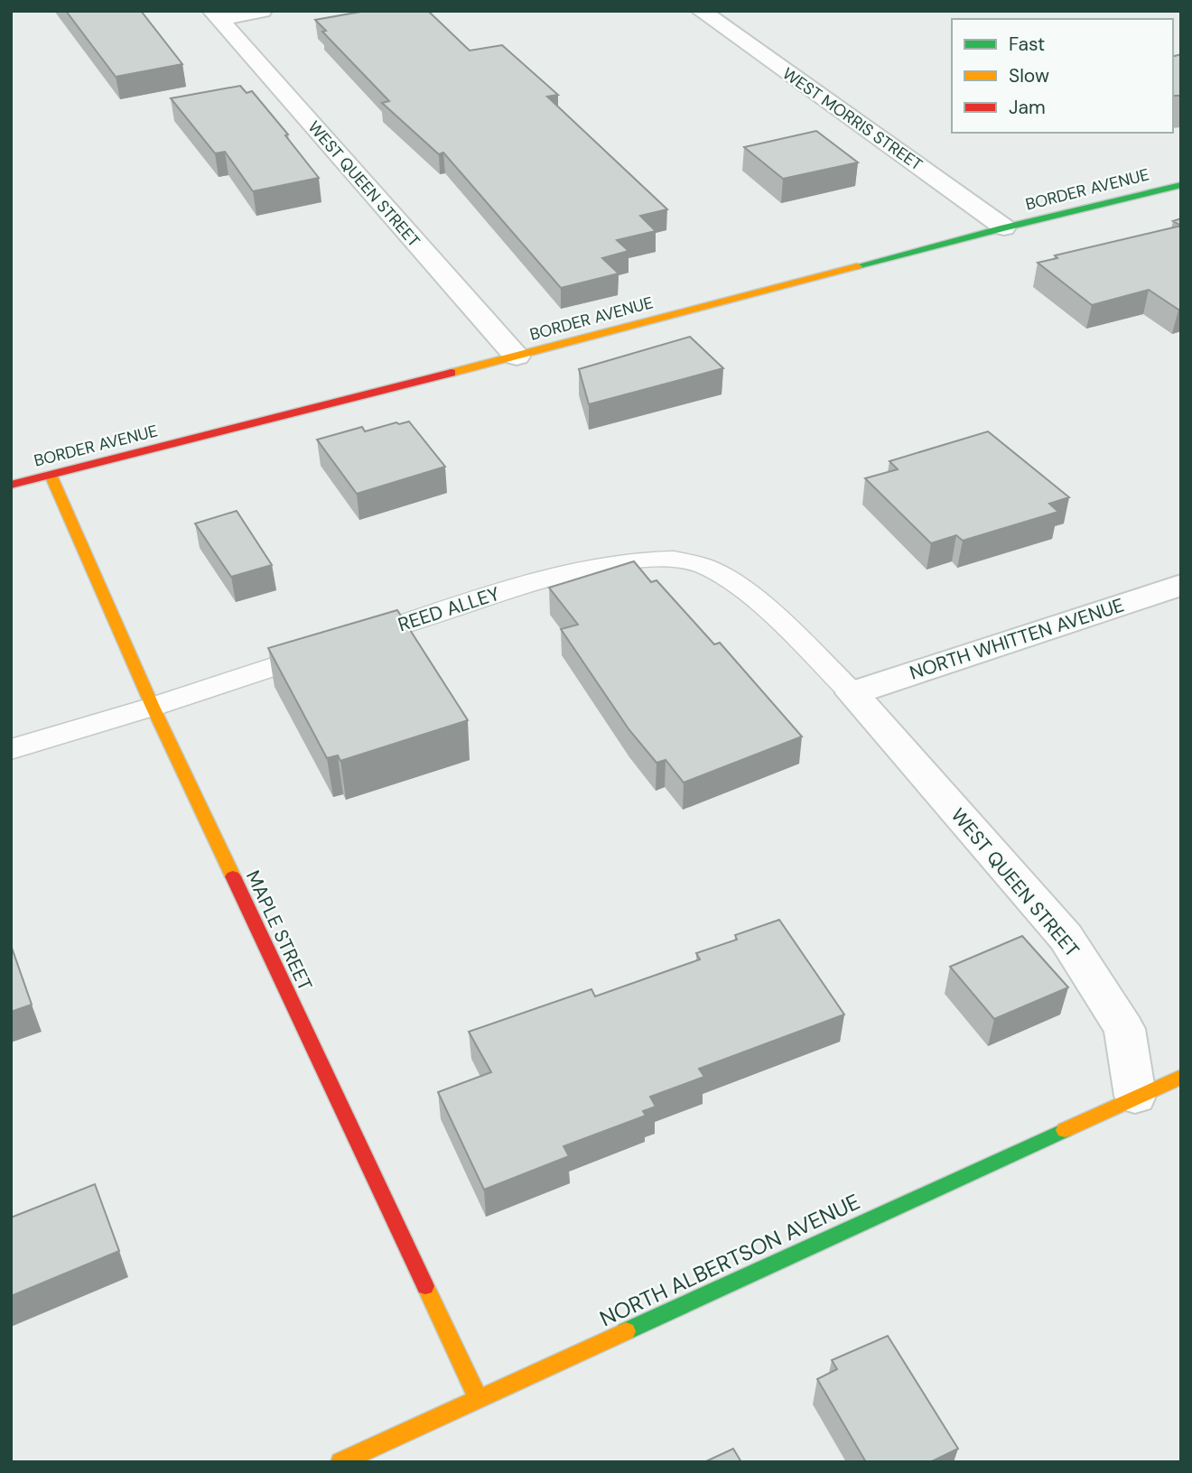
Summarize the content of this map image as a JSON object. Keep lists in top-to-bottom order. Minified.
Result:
{"streets":{"street":["WEST MORRIS STREET","WEST QUEEN STREET","BORDER AVENUE","NORTH WHITTEN AVENUE","MAPLE STREET","NORTH ALBERTSON AVENUE"],"lane":["REED ALLEY"]},"crossings":[["WEST MORRIS STREET","BORDER AVENUE"],["WEST QUEEN STREET","BORDER AVENUE"],["WEST QUEEN STREET","REED ALLEY"],["WEST QUEEN STREET","NORTH WHITTEN AVENUE"],["WEST QUEEN STREET","NORTH ALBERTSON AVENUE"],["BORDER AVENUE","MAPLE STREET"],["REED ALLEY","NORTH WHITTEN AVENUE"],["REED ALLEY","MAPLE STREET"],["MAPLE STREET","NORTH ALBERTSON AVENUE"]],"legend":["Fast","Slow","Jam"]}
